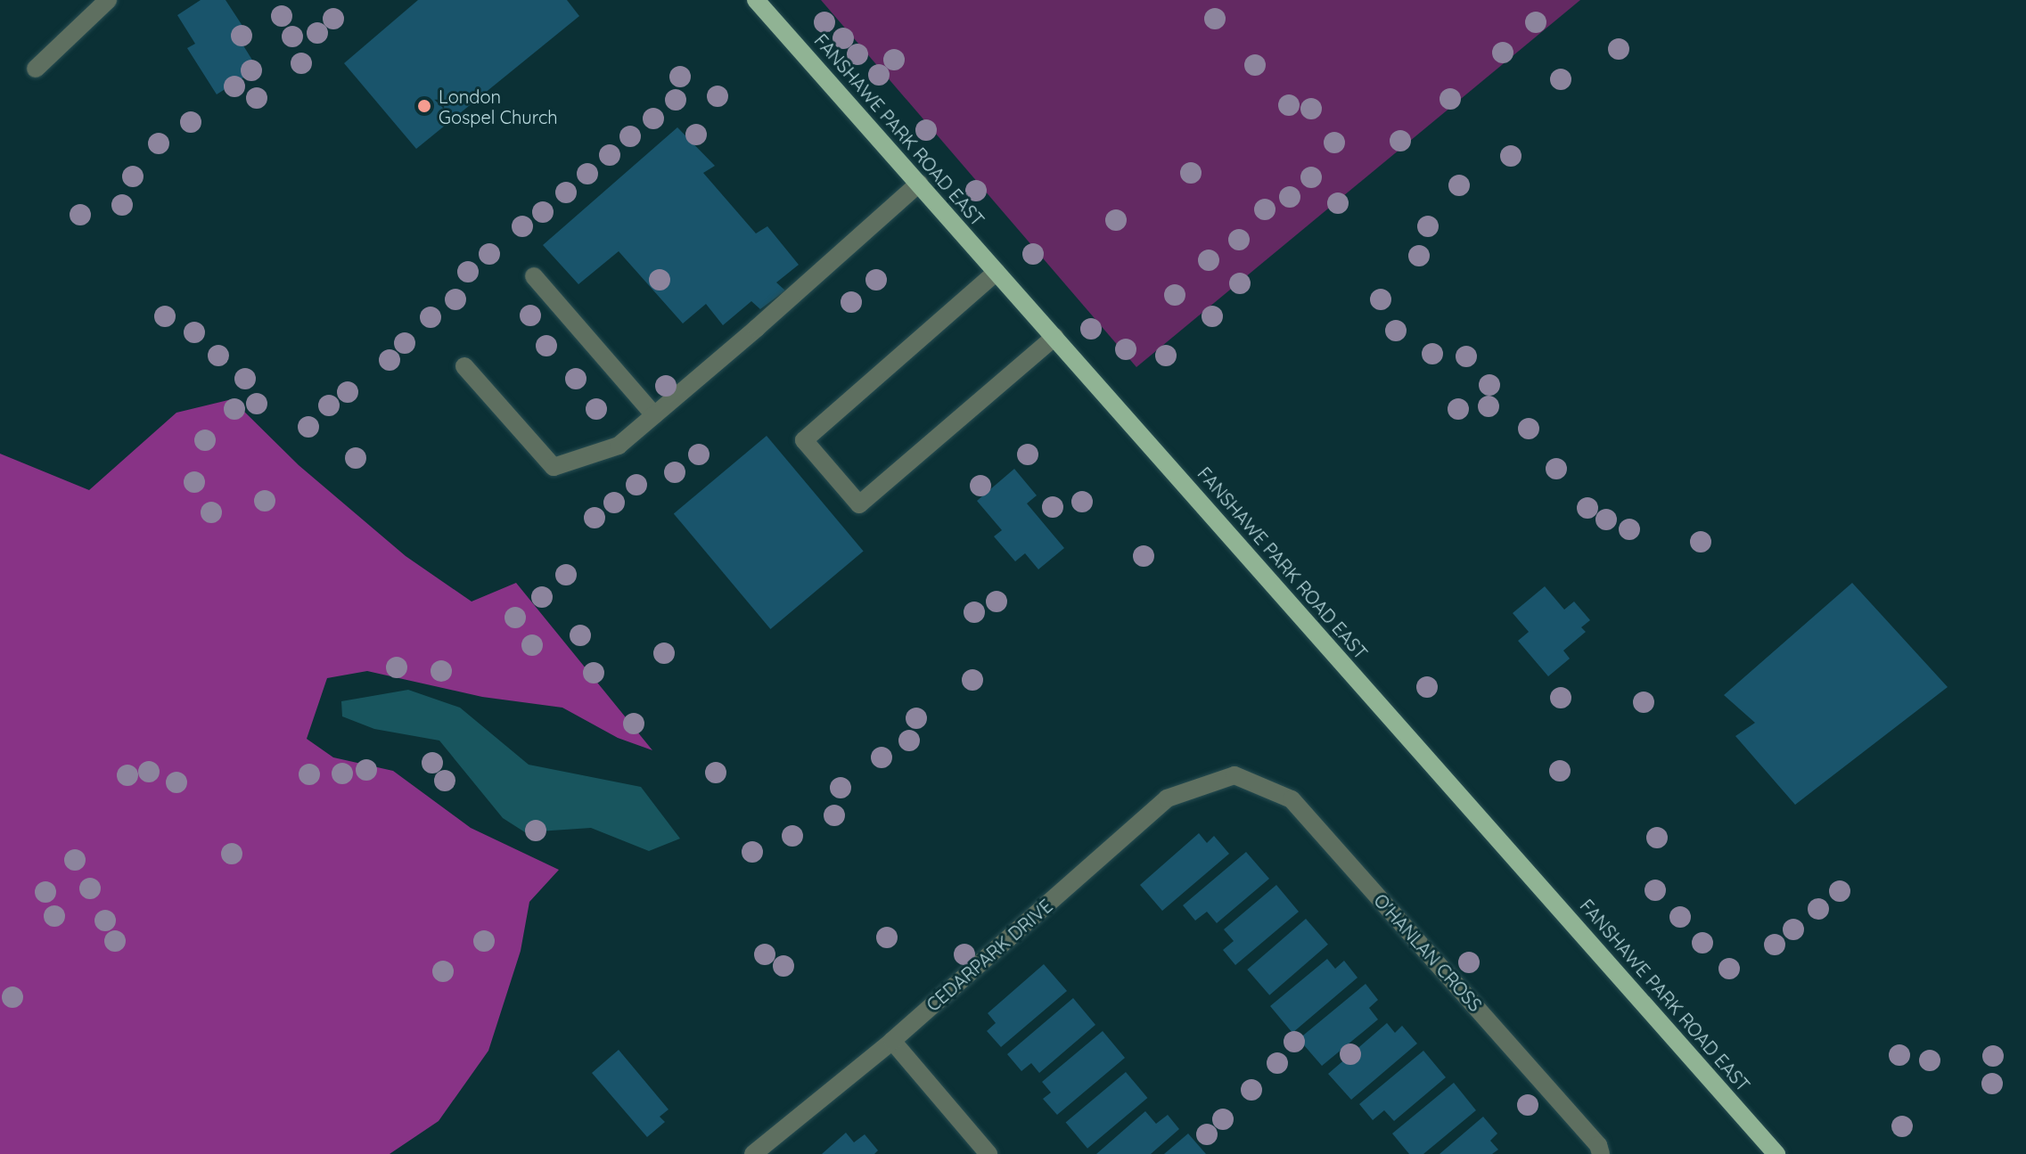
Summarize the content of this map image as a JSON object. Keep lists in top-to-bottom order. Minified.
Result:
{"streets":{"main road":["FANSHAWE PARK ROAD EAST"],"street":["O'HANLAN CROSS","CEDARPARK DRIVE"]},"crossings":[["O'HANLAN CROSS","CEDARPARK DRIVE"]],"places":["London Gospel Church"]}
